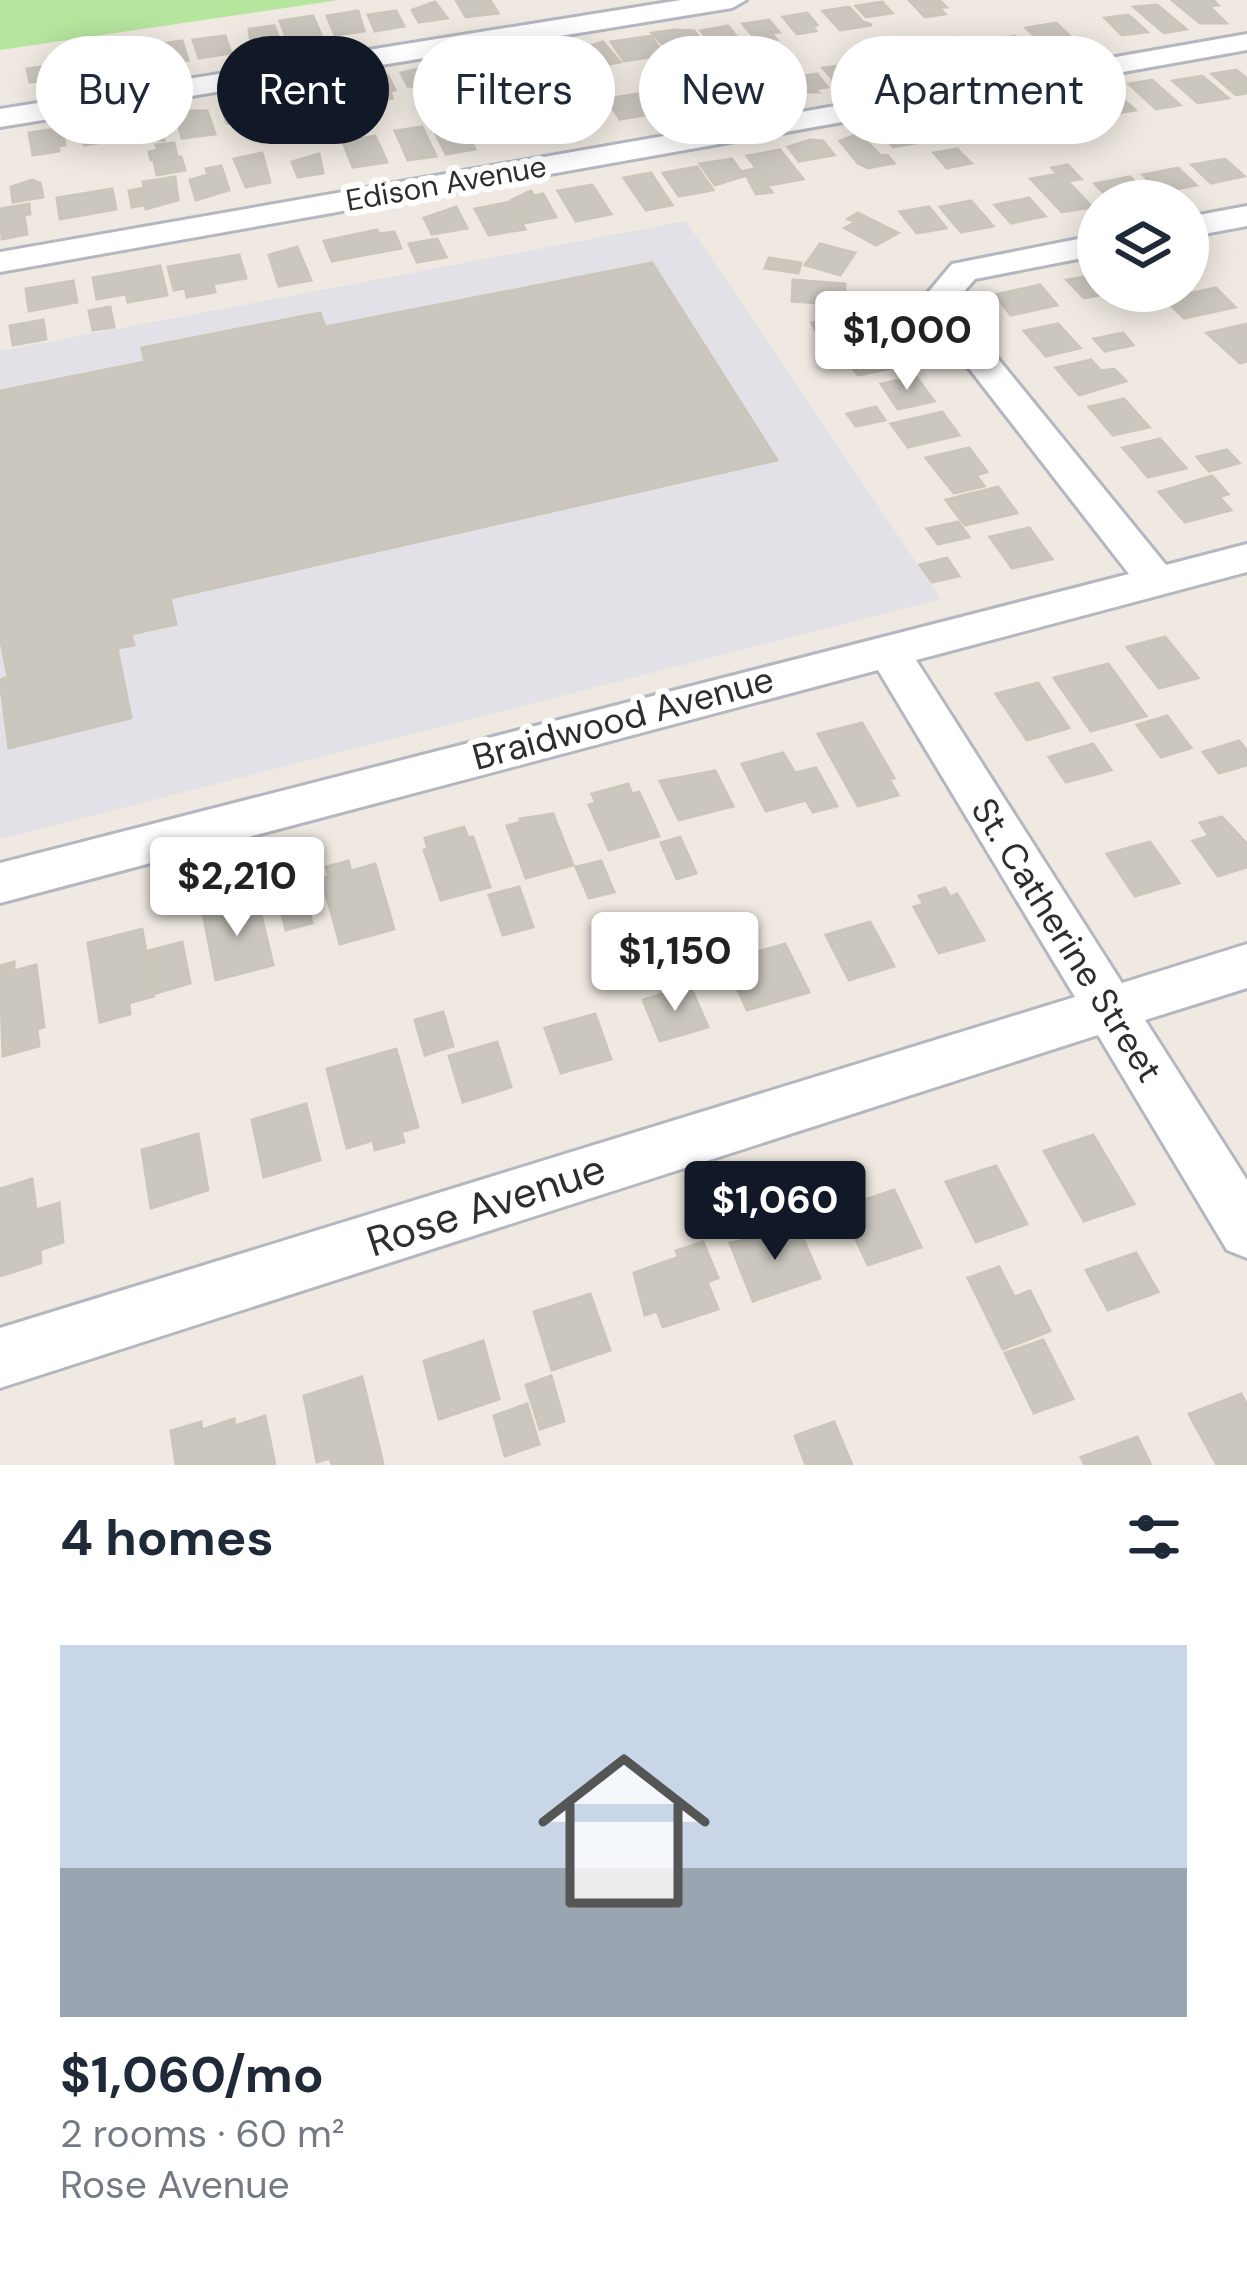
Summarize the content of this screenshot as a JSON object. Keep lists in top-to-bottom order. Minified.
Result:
{"streets":{"street":["Edison Avenue","Braidwood Avenue","St. Catherine Street","Rose Avenue"]},"crossings":[["Braidwood Avenue","St. Catherine Street"],["St. Catherine Street","Rose Avenue"]],"page":{"chip":["Buy","Rent","Filters","New","Apartment"],"price":["$1,000","$2,210","$1,150","$1,060"],"heading":"4 homes","list":[{"name":"$1,060/mo","note":"2 rooms · 60 m² · Rose Avenue"}]}}
